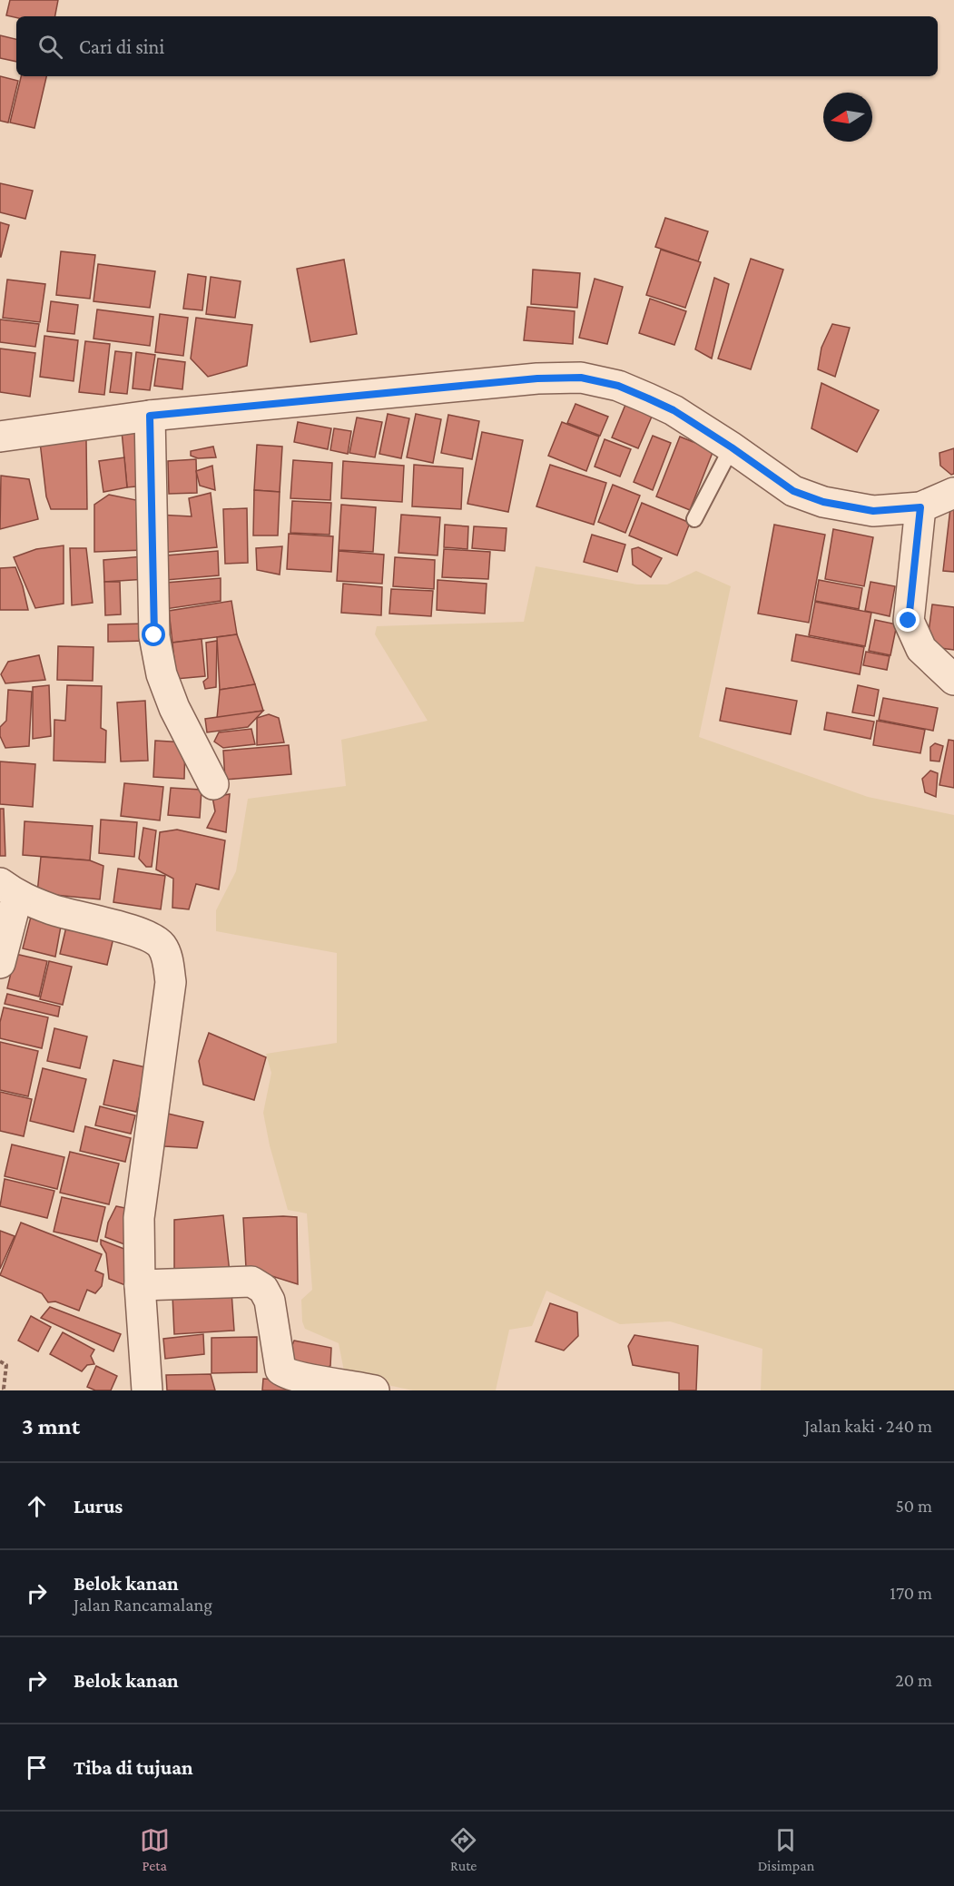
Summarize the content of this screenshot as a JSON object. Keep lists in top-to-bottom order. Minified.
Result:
{"north":"left","page":{"search":"Cari di sini","heading":["3 mnt","Jalan kaki · 240 m"],"list":[["Lurus","50 m"],["Belok kanan","Jalan Rancamalang","170 m"],["Belok kanan","20 m"],"Tiba di tujuan"],"nav":["Peta","Rute","Disimpan"]}}
